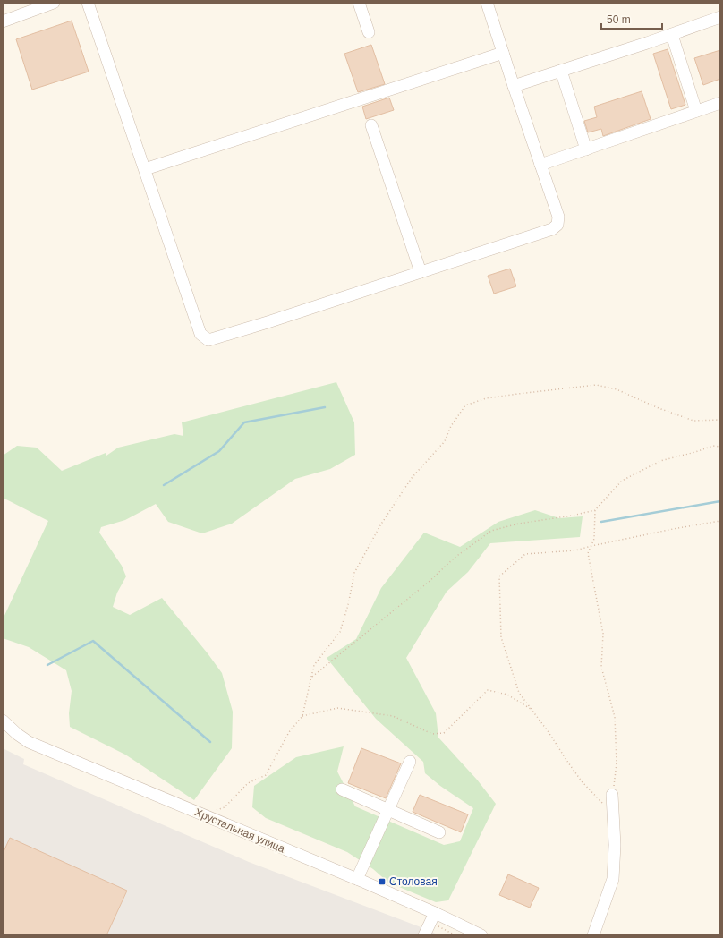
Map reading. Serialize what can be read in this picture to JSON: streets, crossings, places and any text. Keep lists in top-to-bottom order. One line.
{"streets":{"street":["Хрустальная улица"]},"places":{"transit":["Столовая"]},"scale_bar":"50 m"}
